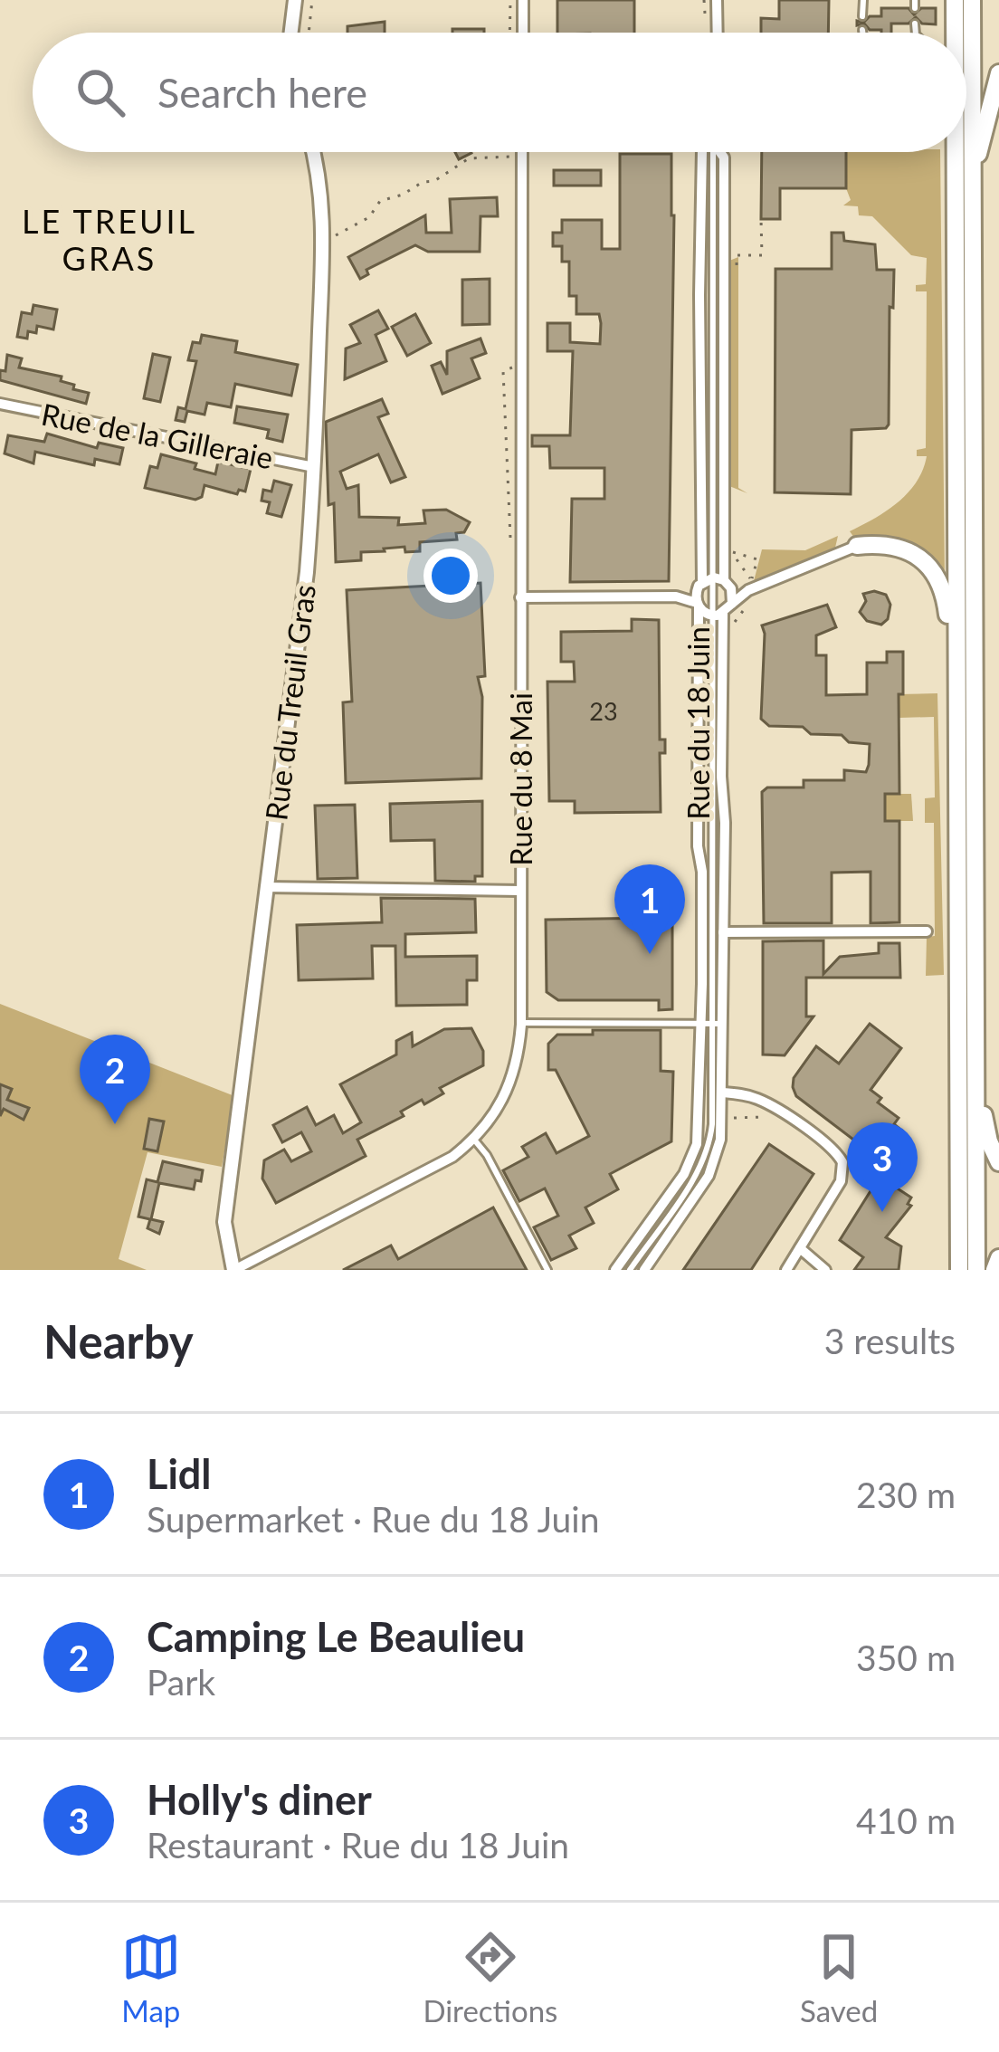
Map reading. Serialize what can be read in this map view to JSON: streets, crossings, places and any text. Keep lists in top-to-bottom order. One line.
{"streets":{"street":["Rue de la Gilleraie","Rue du Treuil Gras","Rue du 18 Juin","Rue du 8 Mai"]},"crossings":[["Rue de la Gilleraie","Rue du Treuil Gras"],["Rue du Treuil Gras","Rue du 8 Mai"]],"districts":["LE TREUIL GRAS"],"house_numbers":["23"],"page":{"search":"Search here","pins":["1","2","3"],"heading":["Nearby","3 results"],"list":[{"mark":"1","name":"Lidl","note":"Supermarket · Rue du 18 Juin","value":"230 m"},{"mark":"2","name":"Camping Le Beaulieu","note":"Park","value":"350 m"},{"mark":"3","name":"Holly's diner","note":"Restaurant · Rue du 18 Juin","value":"410 m"}],"nav":["Map","Directions","Saved"]}}
